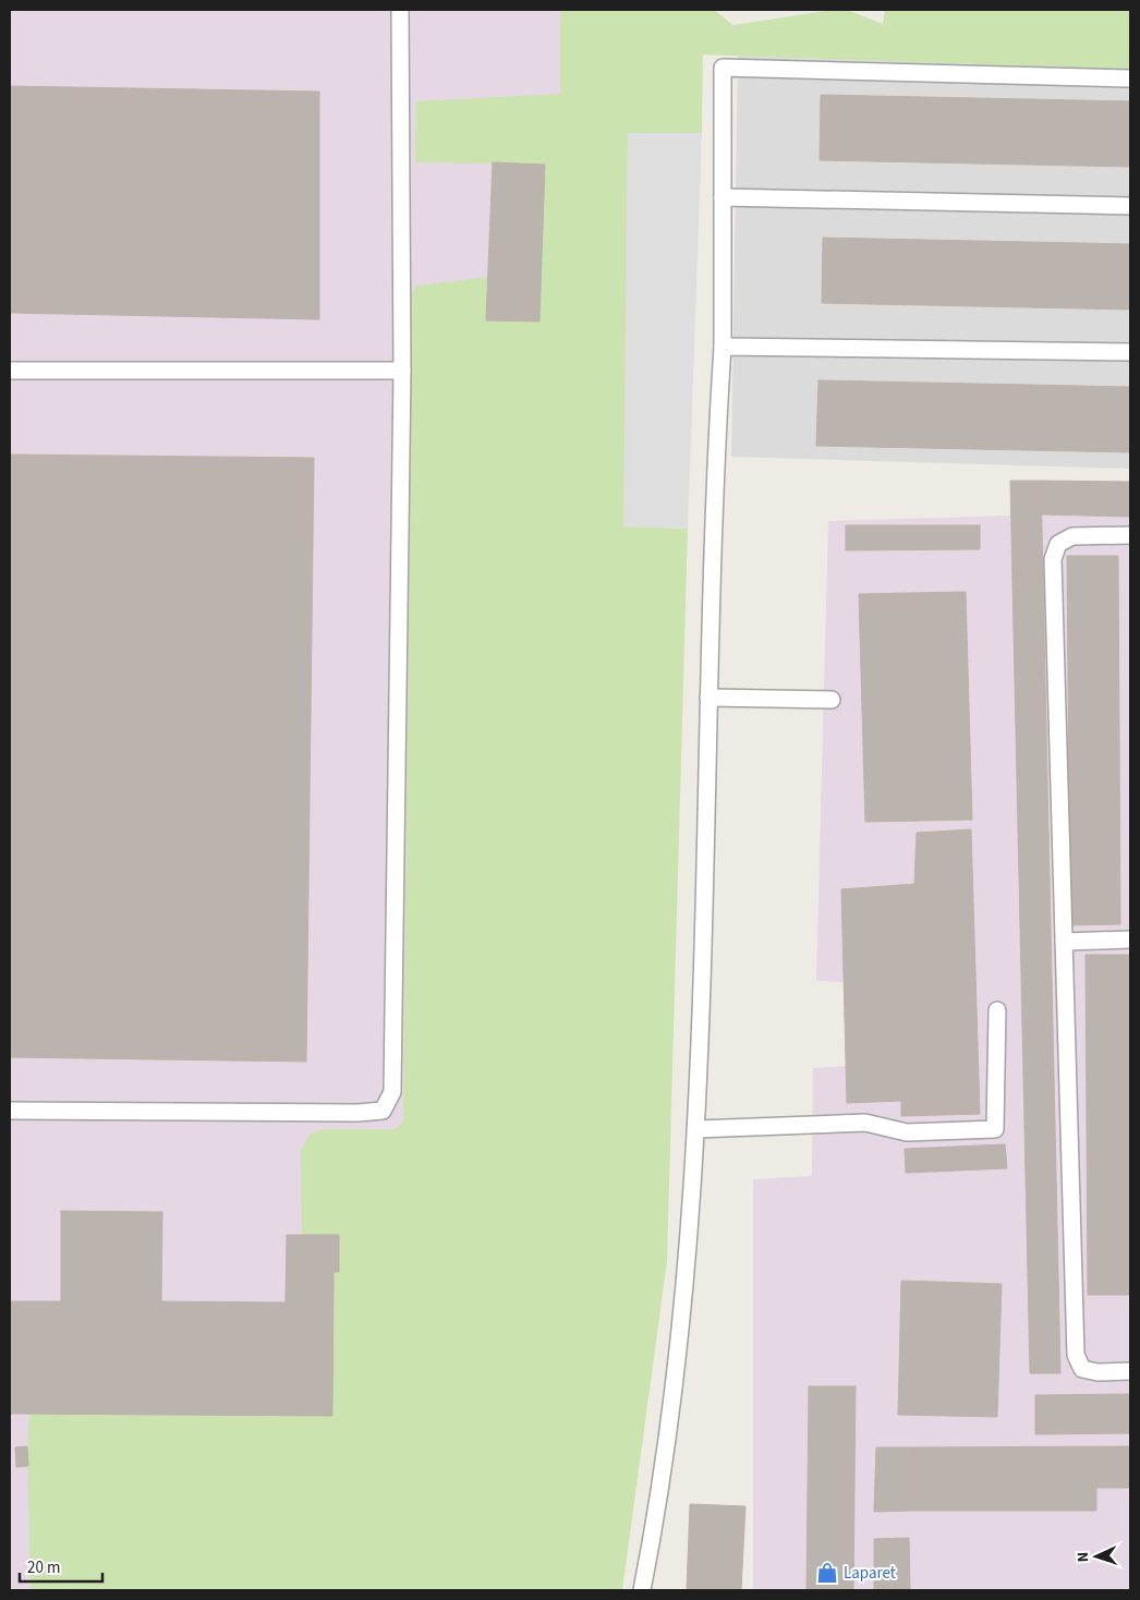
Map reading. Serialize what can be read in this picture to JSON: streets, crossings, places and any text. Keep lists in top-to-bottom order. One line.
{"places":{"shop":["Laparet"]},"scale_bar":"20 m","north":"left"}
